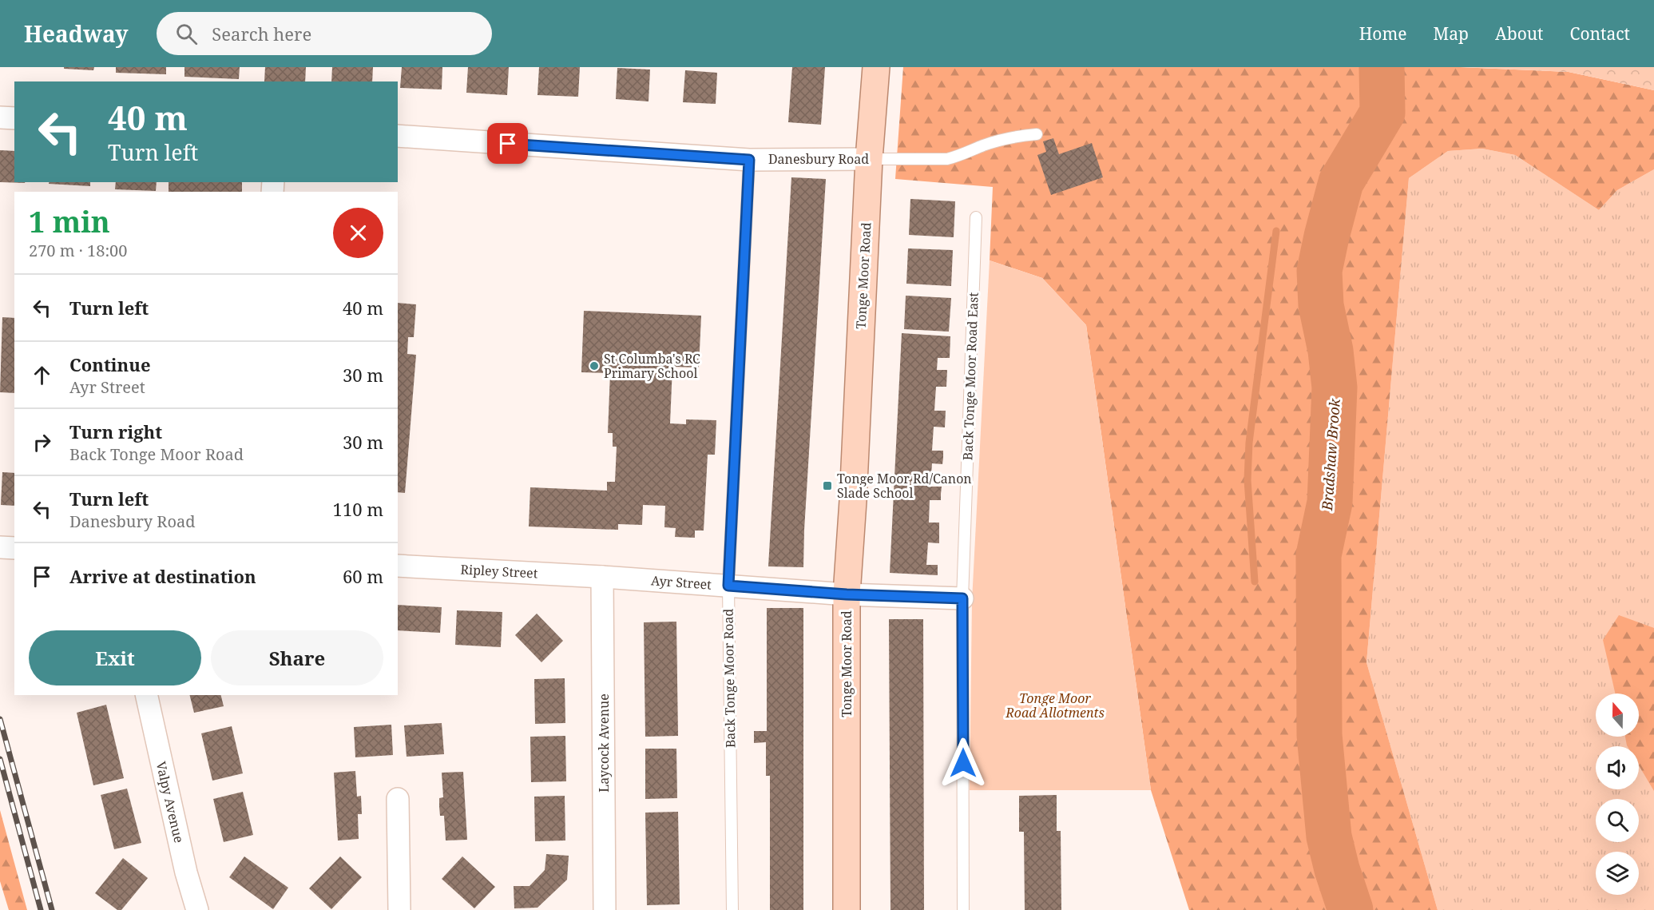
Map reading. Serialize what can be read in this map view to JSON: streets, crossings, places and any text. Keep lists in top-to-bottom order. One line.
{"streets":{"main road":["Tonge Moor Road"],"street":["Danesbury Road","Ripley Street","Ayr Street","Laycock Avenue","Valpy Avenue"],"lane":["Back Tonge Moor Road East","Back Tonge Moor Road"]},"crossings":[["Danesbury Road","Tonge Moor Road"],["Danesbury Road","Back Tonge Moor Road"],["Tonge Moor Road","Ayr Street"],["Back Tonge Moor Road East","Ayr Street"],["Ripley Street","Ayr Street"],["Ripley Street","Laycock Avenue"],["Ayr Street","Back Tonge Moor Road"],["Ayr Street","Laycock Avenue"]],"water":["Bradshaw Brook"],"parks":["Tonge Moor Road Allotments"],"places":{"other":["St Columba's RC Primary School"],"transit":["Tonge Moor Rd/Canon Slade School"]},"north":"top","page":{"header":"Headway","search":"Search here","nav":["Home","Map","About","Contact"],"turn":["40 m","Turn left"],"heading":["1 min","270 m · 18:00"],"list":[{"name":"Turn left","value":"40 m"},{"name":"Continue","note":"Ayr Street","value":"30 m"},{"name":"Turn right","note":"Back Tonge Moor Road","value":"30 m"},{"name":"Turn left","note":"Danesbury Road","value":"110 m"},{"name":"Arrive at destination","value":"60 m"}],"buttons":["Exit","Share"]}}
